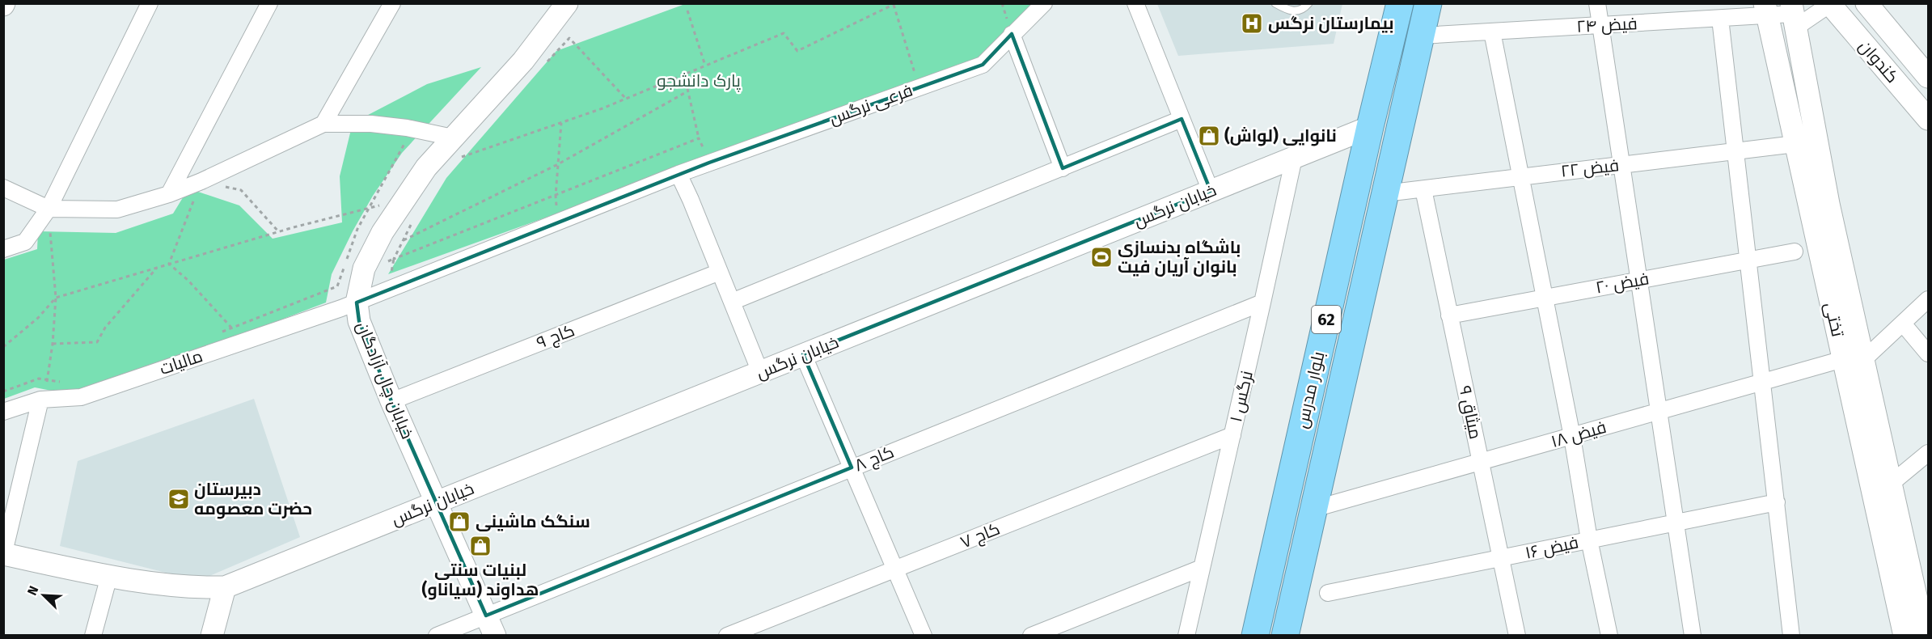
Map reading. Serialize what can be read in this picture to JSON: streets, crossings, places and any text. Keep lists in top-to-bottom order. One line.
{"streets":{"highway":["62","بلوار مدرس"],"street":["فیض ۲۴","کندوان","فرعی نرگس","فیض ۲۲","خیابان نرگس","فیض ۲۰","تختی","کاج ۹","مالیات","خیابان چال آزادگان","نرگس ۱","میثاق ۹","فیض ۱۸","کاج ۸","کاج ۷","فیض ۱۶"]},"crossings":[["فیض ۲۴","تختی"],["فیض ۲۴","بلوار مدرس"],["فرعی نرگس","مالیات"],["فیض ۲۲","تختی"],["فیض ۲۲","بلوار مدرس"],["فیض ۲۲","میثاق ۹"],["خیابان نرگس","خیابان چال آزادگان"],["خیابان نرگس","بلوار مدرس"],["خیابان نرگس","نرگس ۱"],["فیض ۲۰","میثاق ۹"],["تختی","فیض ۱۸"],["کاج ۹","خیابان چال آزادگان"],["مالیات","خیابان چال آزادگان"],["خیابان چال آزادگان","کاج ۸"],["بلوار مدرس","فیض ۱۸"],["نرگس ۱","کاج ۸"],["نرگس ۱","کاج ۷"],["میثاق ۹","فیض ۱۸"],["میثاق ۹","فیض ۱۶"]],"parks":["پارک دانشجو"],"places":{"hospital":["بیمارستان نرگس"],"shop":["نانوایی (لواش)","سنگک ماشینی","لبنیات سنتی هداوند (سیاناو)"],"sports":["باشگاه بدنسازی بانوان آریان فیت"],"school or university":["دبیرستان حضرت معصومه"]},"north":"top left"}
